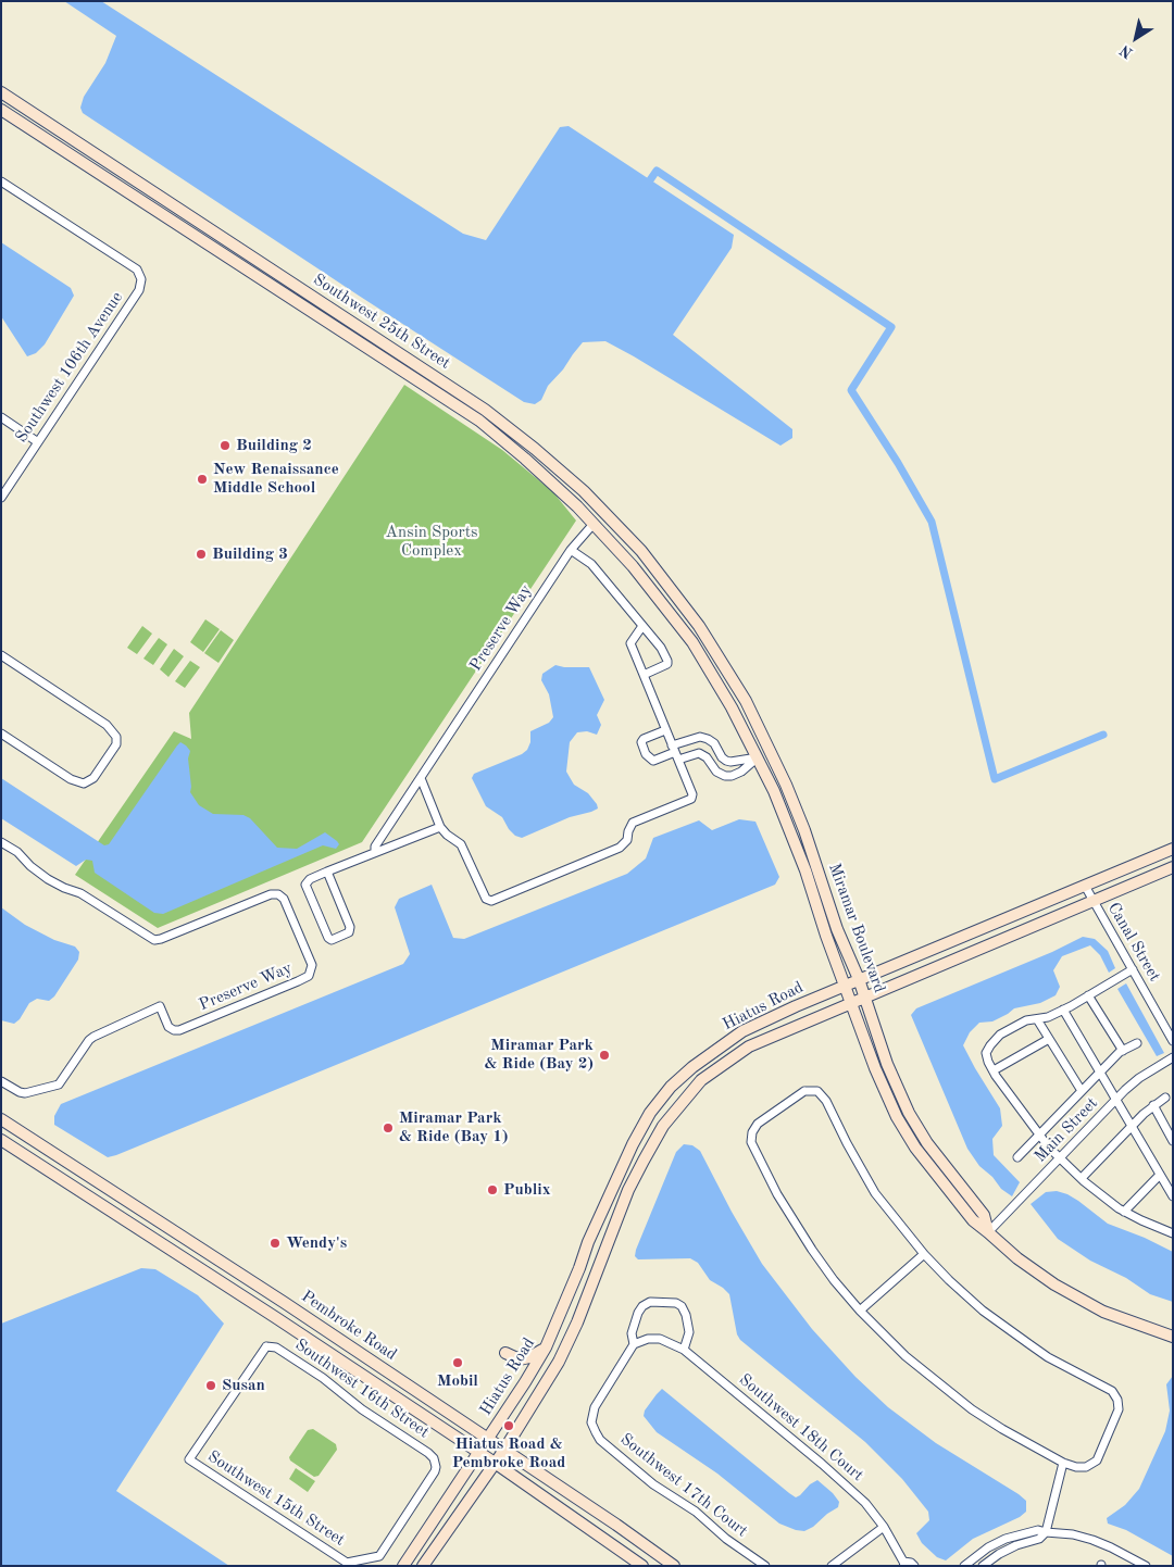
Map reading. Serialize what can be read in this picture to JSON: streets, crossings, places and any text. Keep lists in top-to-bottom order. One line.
{"streets":{"main road":["Southwest 25th Street","Miramar Boulevard","Hiatus Road","Pembroke Road"],"street":["Southwest 106th Avenue","Preserve Way","Canal Street","Main Street","Southwest 16th Street","Southwest 18th Court","Southwest 17th Court","Southwest 15th Street"]},"crossings":[["Southwest 25th Street","Preserve Way"],["Southwest 25th Street","Miramar Boulevard"],["Miramar Boulevard","Hiatus Road"],["Miramar Boulevard","Main Street"],["Canal Street","Hiatus Road"],["Hiatus Road","Pembroke Road"],["Southwest 16th Street","Southwest 15th Street"],["Southwest 18th Court","Southwest 17th Court"]],"parks":["Ansin Sports Complex"],"places":["Building 2","New Renaissance Middle School","Building 3","Miramar Park & Ride (Bay 2)","Miramar Park & Ride (Bay 1)","Publix","Wendy's","Mobil","Susan","Hiatus Road & Pembroke Road"],"north":"bottom left"}
